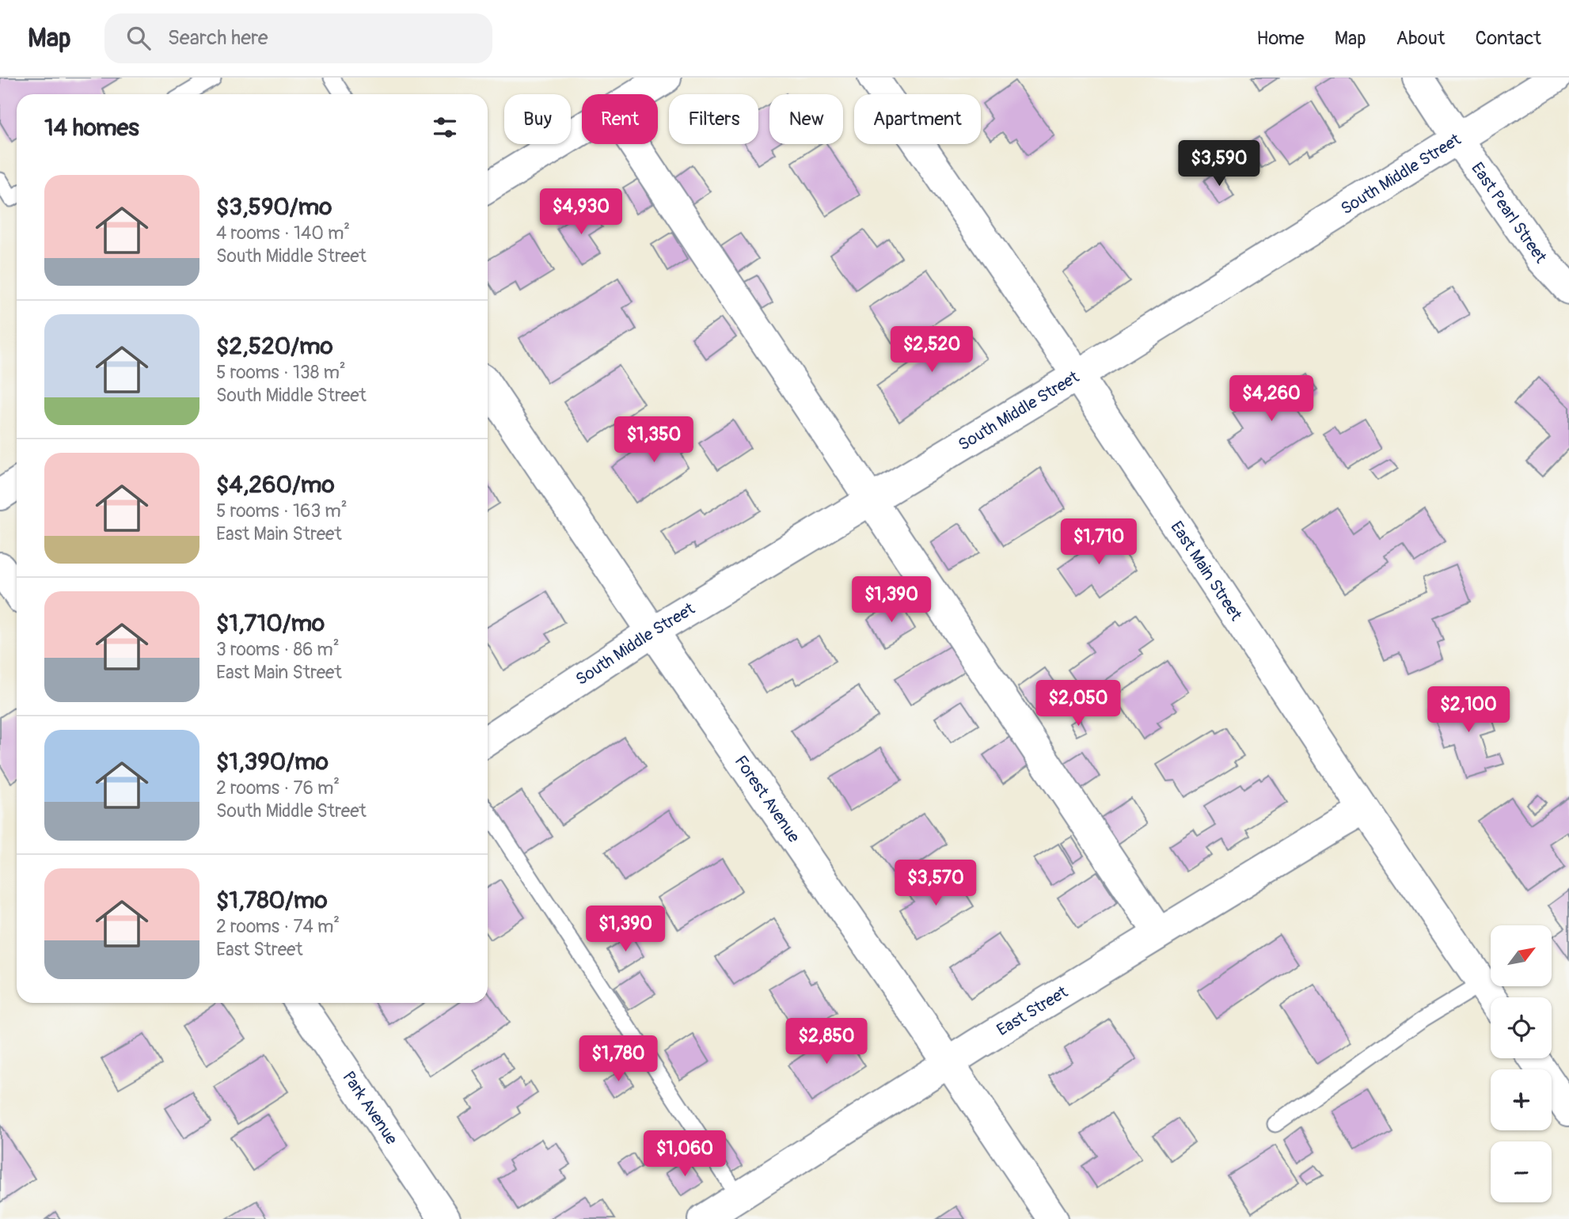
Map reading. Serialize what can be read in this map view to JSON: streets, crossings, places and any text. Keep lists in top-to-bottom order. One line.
{"streets":{"street":["South Middle Street","East Pearl Street","East Main Street","Forest Avenue","East Street","Park Avenue"]},"crossings":[["South Middle Street","East Pearl Street"],["South Middle Street","East Main Street"],["South Middle Street","Forest Avenue"],["East Main Street","East Street"],["Forest Avenue","East Street"]],"north":"top right","page":{"header":"Map","search":"Search here","nav":["Home","Map","About","Contact"],"chip":["Buy","Rent","Filters","New","Apartment"],"heading":"14 homes","price":["$3,590","$4,930","$2,520","$4,260","$1,350","$1,710","$1,390","$2,050","$2,100","$3,570","$1,390","$2,850","$1,780","$1,060"],"list":[{"name":"$3,590/mo","note":"4 rooms · 140 m² · South Middle Street"},{"name":"$2,520/mo","note":"5 rooms · 138 m² · South Middle Street"},{"name":"$4,260/mo","note":"5 rooms · 163 m² · East Main Street"},{"name":"$1,710/mo","note":"3 rooms · 86 m² · East Main Street"},{"name":"$1,390/mo","note":"2 rooms · 76 m² · South Middle Street"},{"name":"$1,780/mo","note":"2 rooms · 74 m² · East Street"}],"map_buttons":["+","−"]}}
